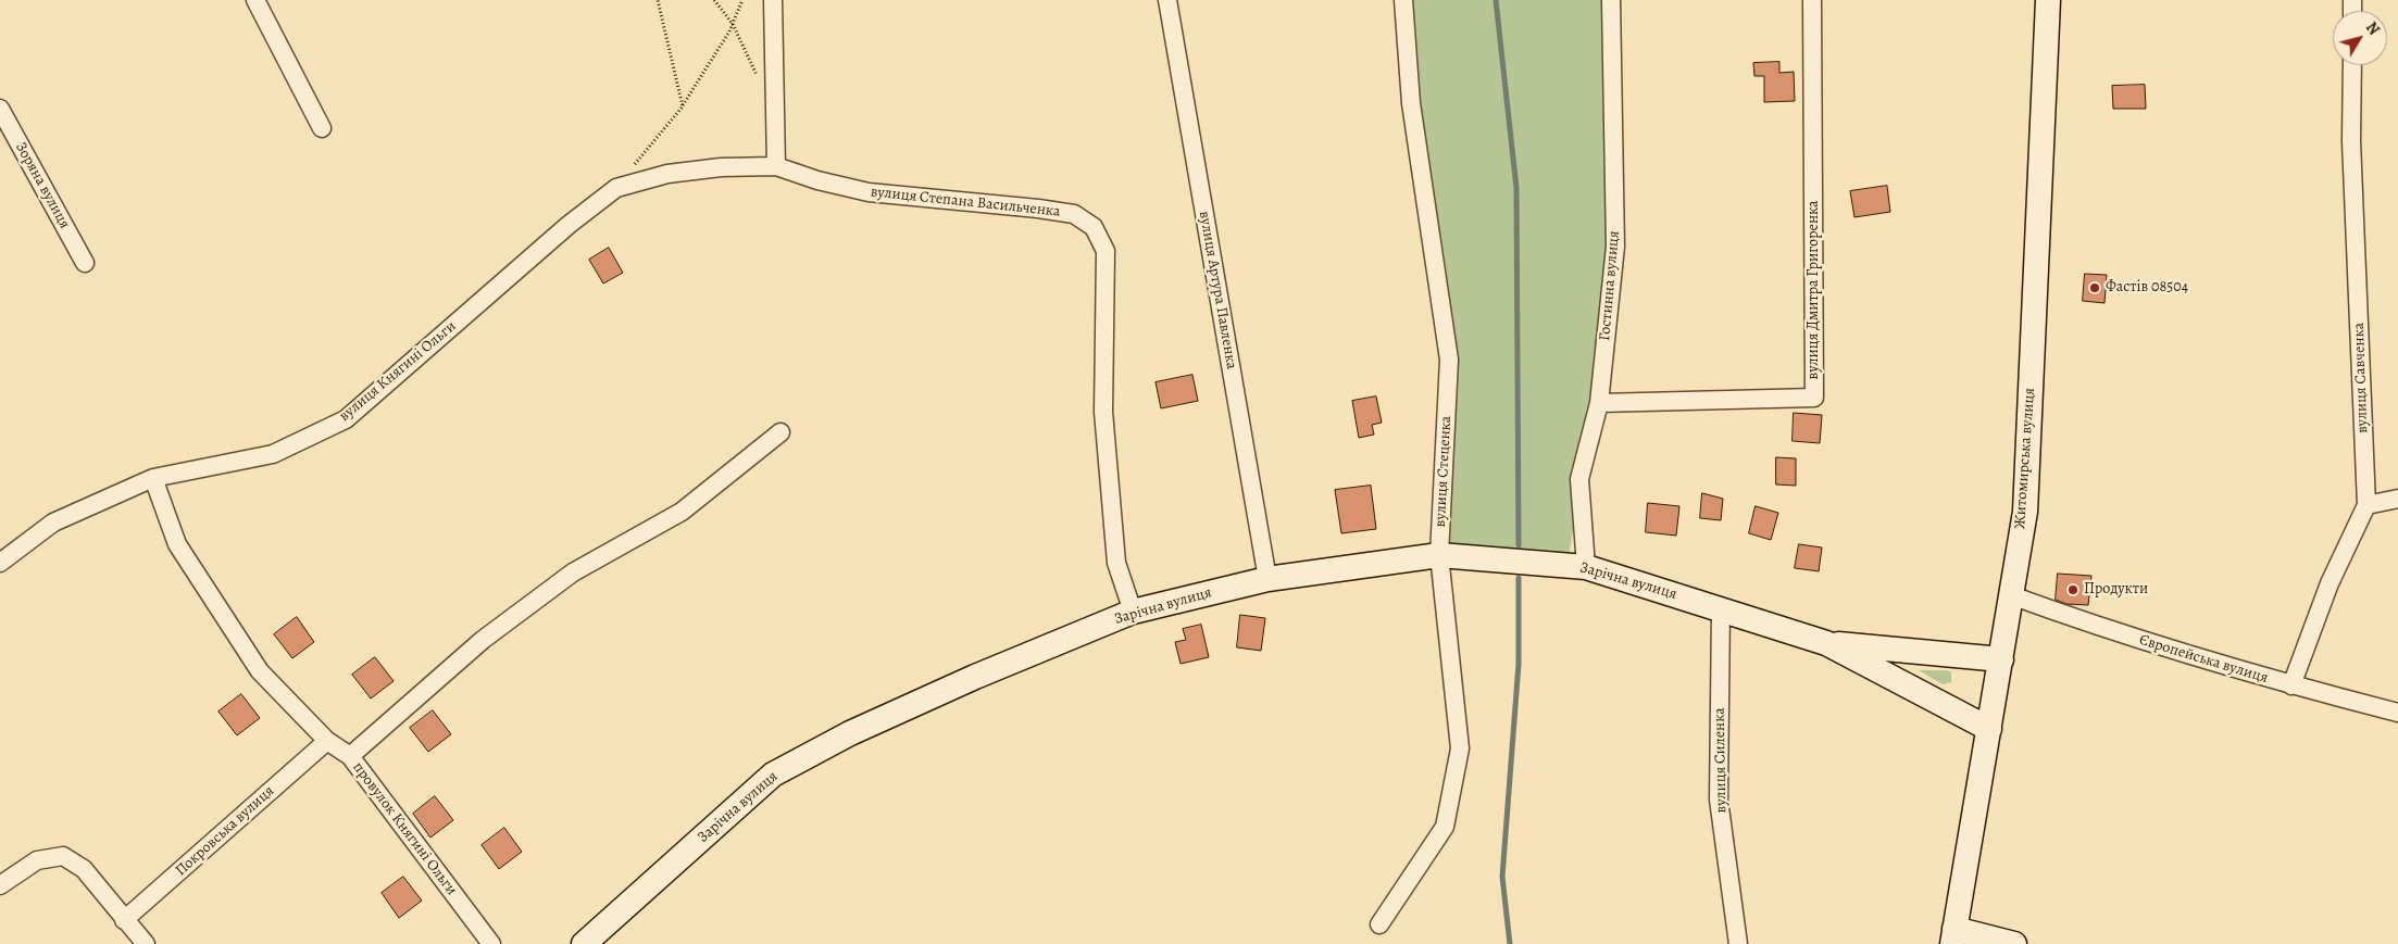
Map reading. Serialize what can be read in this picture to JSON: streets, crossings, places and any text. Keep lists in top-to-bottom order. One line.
{"streets":{"street":["Зоряна вулиця","вулиця Степана Васильченка","Гостинна вулиця","вулиця Артура Павленка","вулиця Дмитра Григоренка","вулиця Княгині Ольги","вулиця Савченка","Житомирська вулиця","вулиця Стеценка","Зарічна вулиця","Європейська вулиця","вулиця Силенка","провулок Княгині Ольги","Покровська вулиця"]},"crossings":[["вулиця Степана Васильченка","вулиця Княгині Ольги"],["вулиця Степана Васильченка","Зарічна вулиця"],["Гостинна вулиця","вулиця Дмитра Григоренка"],["Гостинна вулиця","Зарічна вулиця"],["вулиця Артура Павленка","Зарічна вулиця"],["вулиця Княгині Ольги","провулок Княгині Ольги"],["вулиця Савченка","Європейська вулиця"],["Житомирська вулиця","Зарічна вулиця"],["Житомирська вулиця","Європейська вулиця"],["вулиця Стеценка","Зарічна вулиця"],["Зарічна вулиця","вулиця Силенка"],["провулок Княгині Ольги","Покровська вулиця"]],"places":["Фастів 08504","Продукти"],"north":"top right"}
